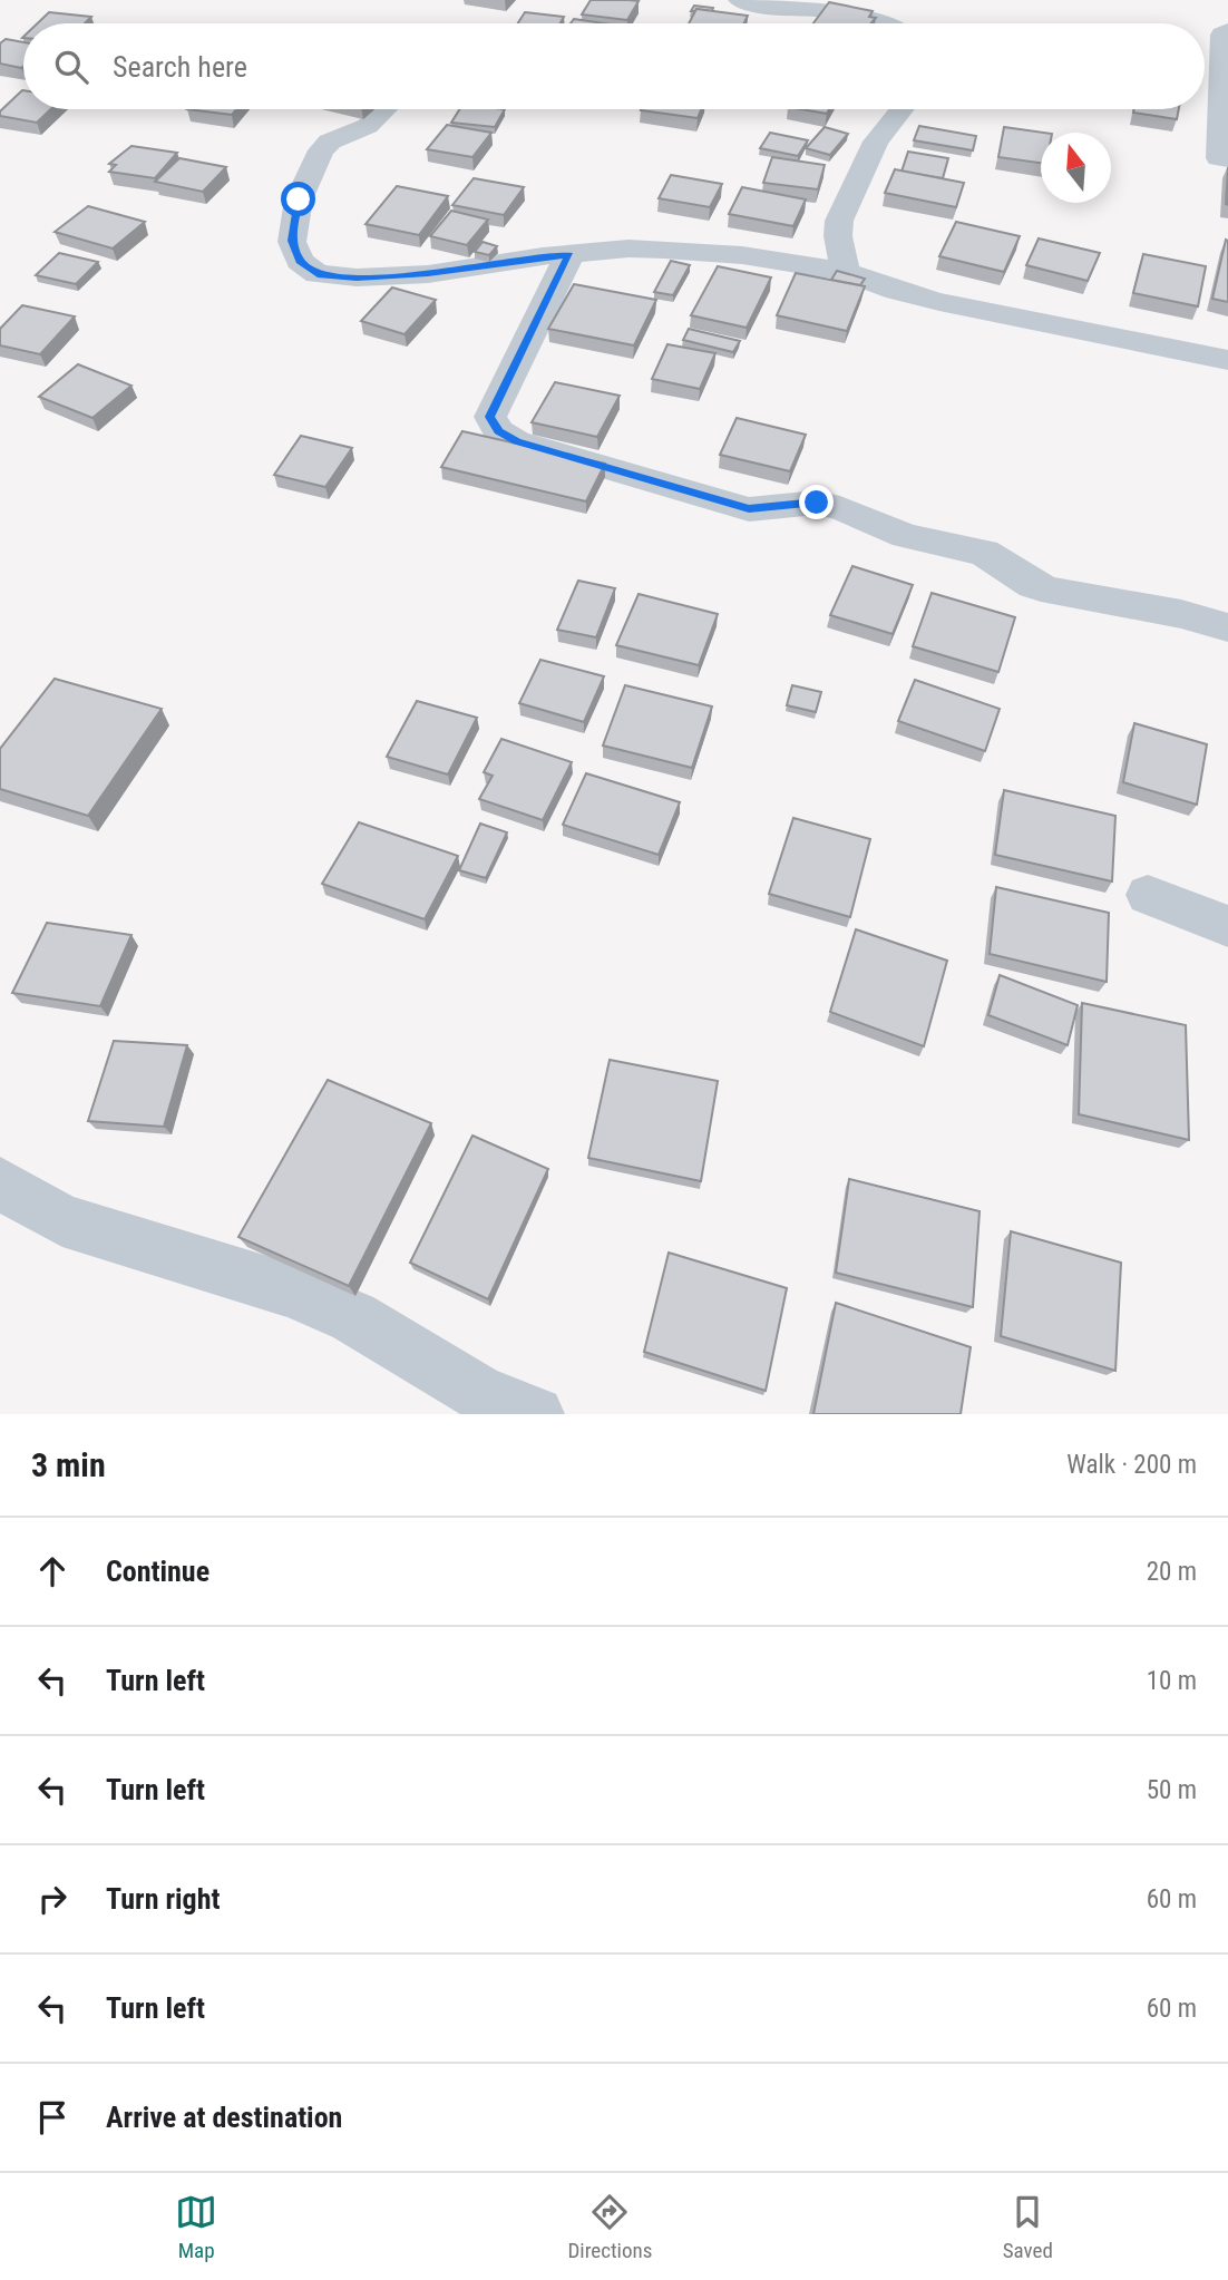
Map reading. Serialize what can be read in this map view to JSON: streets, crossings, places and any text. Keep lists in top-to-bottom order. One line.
{"north":"top","page":{"search":"Search here","heading":["3 min","Walk · 200 m"],"list":[["Continue","20 m"],["Turn left","10 m"],["Turn left","50 m"],["Turn right","60 m"],["Turn left","60 m"],"Arrive at destination"],"nav":["Map","Directions","Saved"]}}
